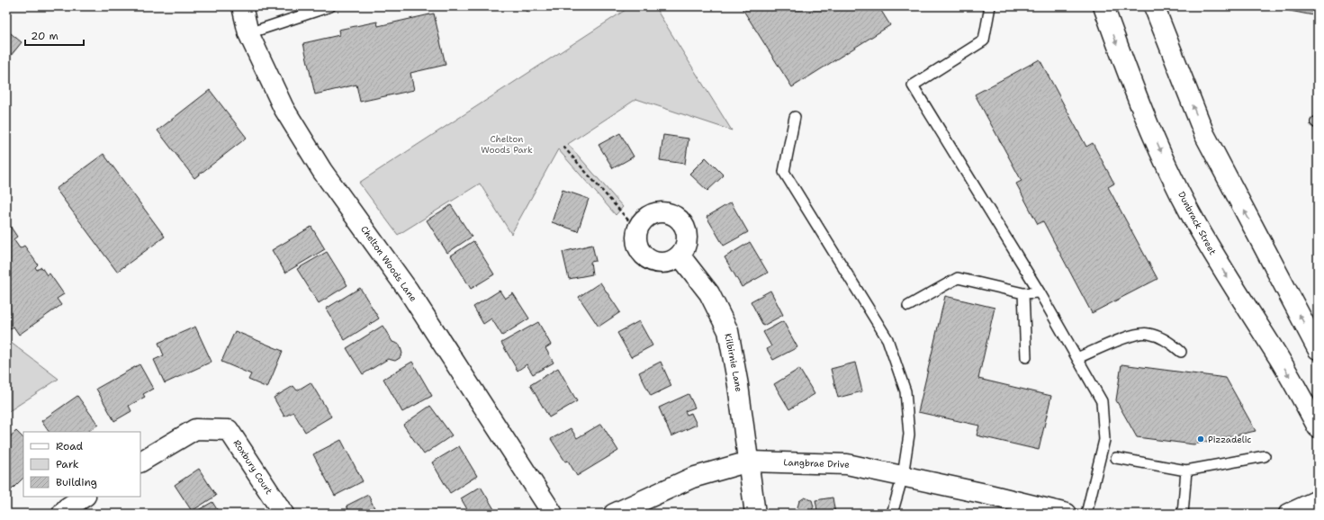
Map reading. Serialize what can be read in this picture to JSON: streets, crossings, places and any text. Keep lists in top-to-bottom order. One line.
{"streets":{"street":["Dunbrack Street","Chelton Woods Lane","Kilbirnie Lane","Langbrae Drive","Roxbury Court"]},"crossings":[["Kilbirnie Lane","Langbrae Drive"]],"parks":["Chelton Woods Park"],"places":["Pizzadelic"],"legend":["Road","Park","Building"],"scale_bar":"20 m"}
